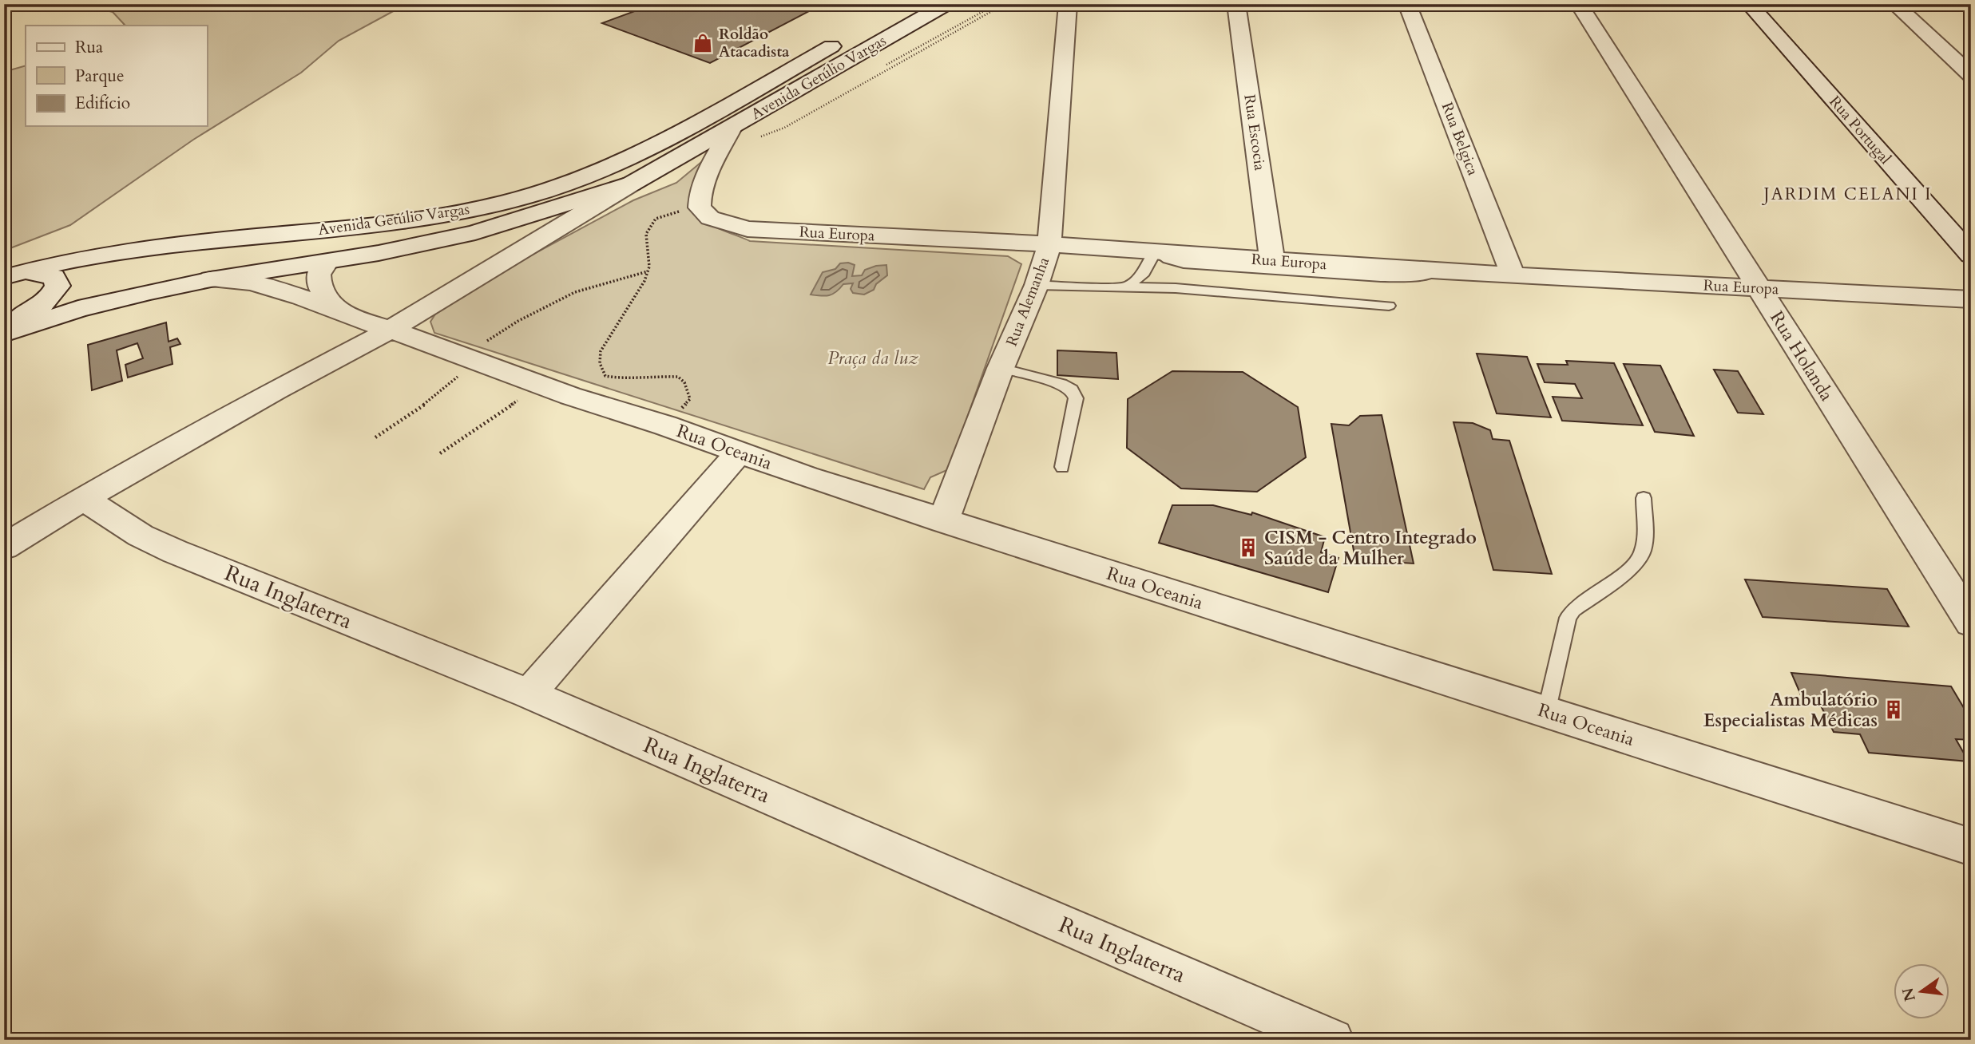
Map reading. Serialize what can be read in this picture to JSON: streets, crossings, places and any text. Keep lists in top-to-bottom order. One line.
{"streets":{"street":["Avenida Getúlio Vargas","Rua Portugal","Rua Escocia","Rua Belgica","Rua Europa","Rua Alemanha","Rua Holanda","Rua Oceania","Rua Inglaterra"]},"crossings":[["Avenida Getúlio Vargas","Rua Oceania"],["Avenida Getúlio Vargas","Rua Inglaterra"],["Rua Escocia","Rua Europa"],["Rua Belgica","Rua Europa"],["Rua Europa","Rua Alemanha"],["Rua Europa","Rua Holanda"],["Rua Alemanha","Rua Oceania"]],"districts":["JARDIM CELANI I"],"parks":["Praça da luz"],"places":{"shop":["Roldão Atacadista"],"building":["CISM - Centro Integrado Saúde da Mulher","Ambulatório Especialistas Médicas"]},"legend":["Rua","Parque","Edifício"],"north":"left"}
